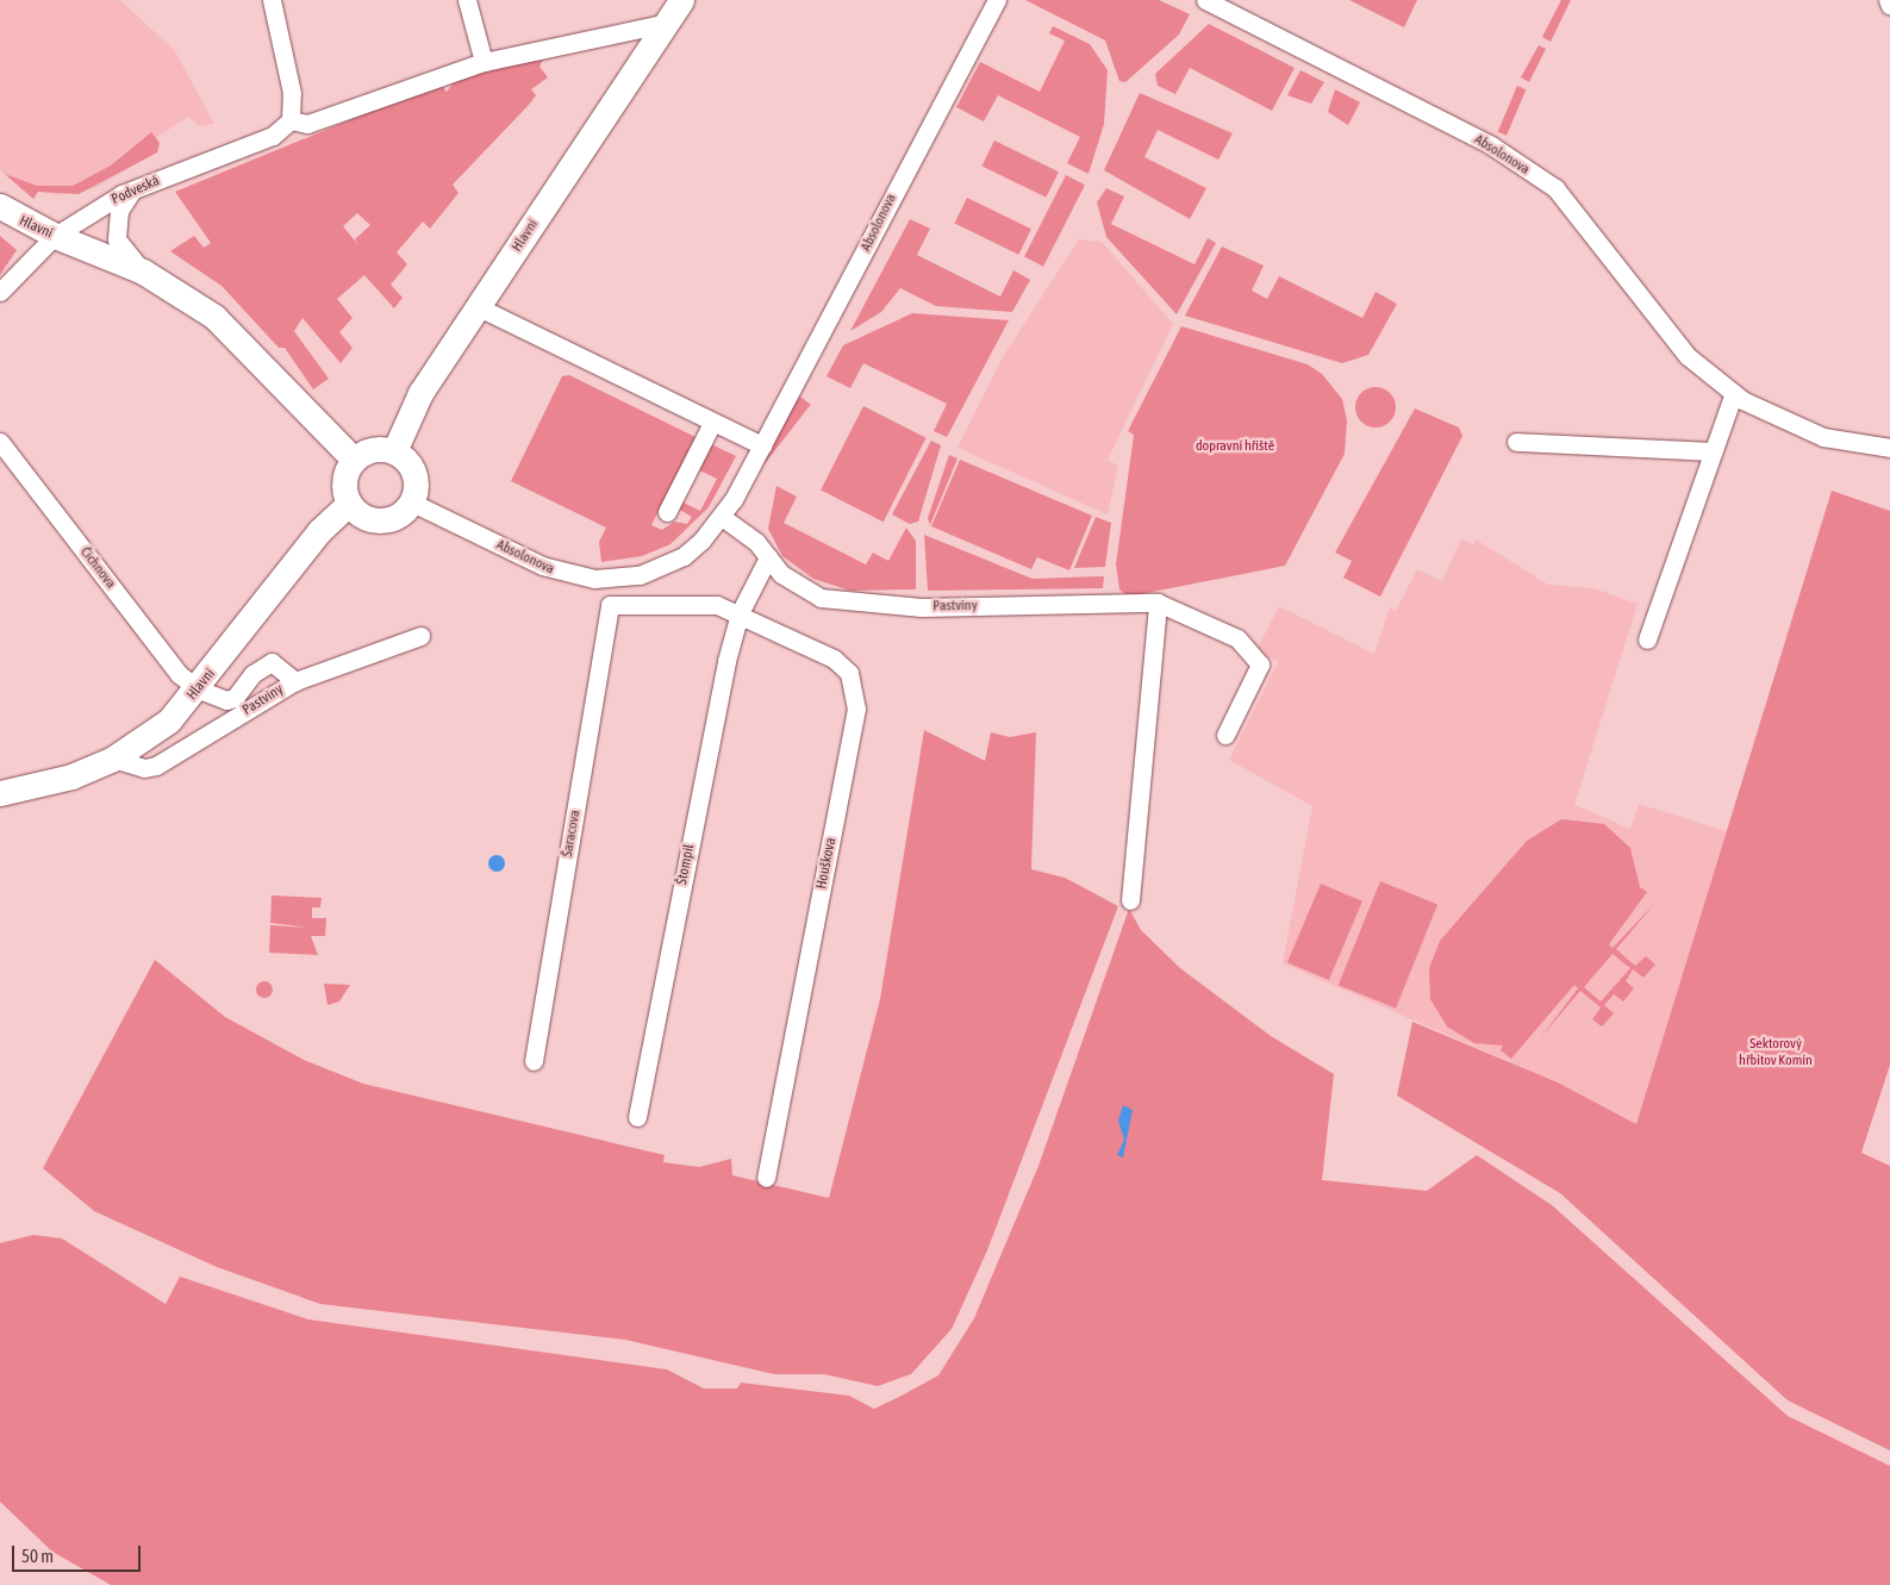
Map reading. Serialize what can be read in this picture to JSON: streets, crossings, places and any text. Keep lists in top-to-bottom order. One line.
{"streets":{"street":["Absolonova","Podveská","Hlavní","Čichnova","Pastviny","Šaracova","Houškova","Štompil"]},"crossings":[["Absolonova","Hlavní"],["Absolonova","Pastviny"],["Podveská","Hlavní"],["Hlavní","Čichnova"],["Hlavní","Pastviny"],["Čichnova","Pastviny"],["Šaracova","Houškova"],["Šaracova","Štompil"],["Houškova","Štompil"]],"parks":["dopravní hřiště","Sektorový hřbitov Komín"],"scale_bar":"50 m"}
